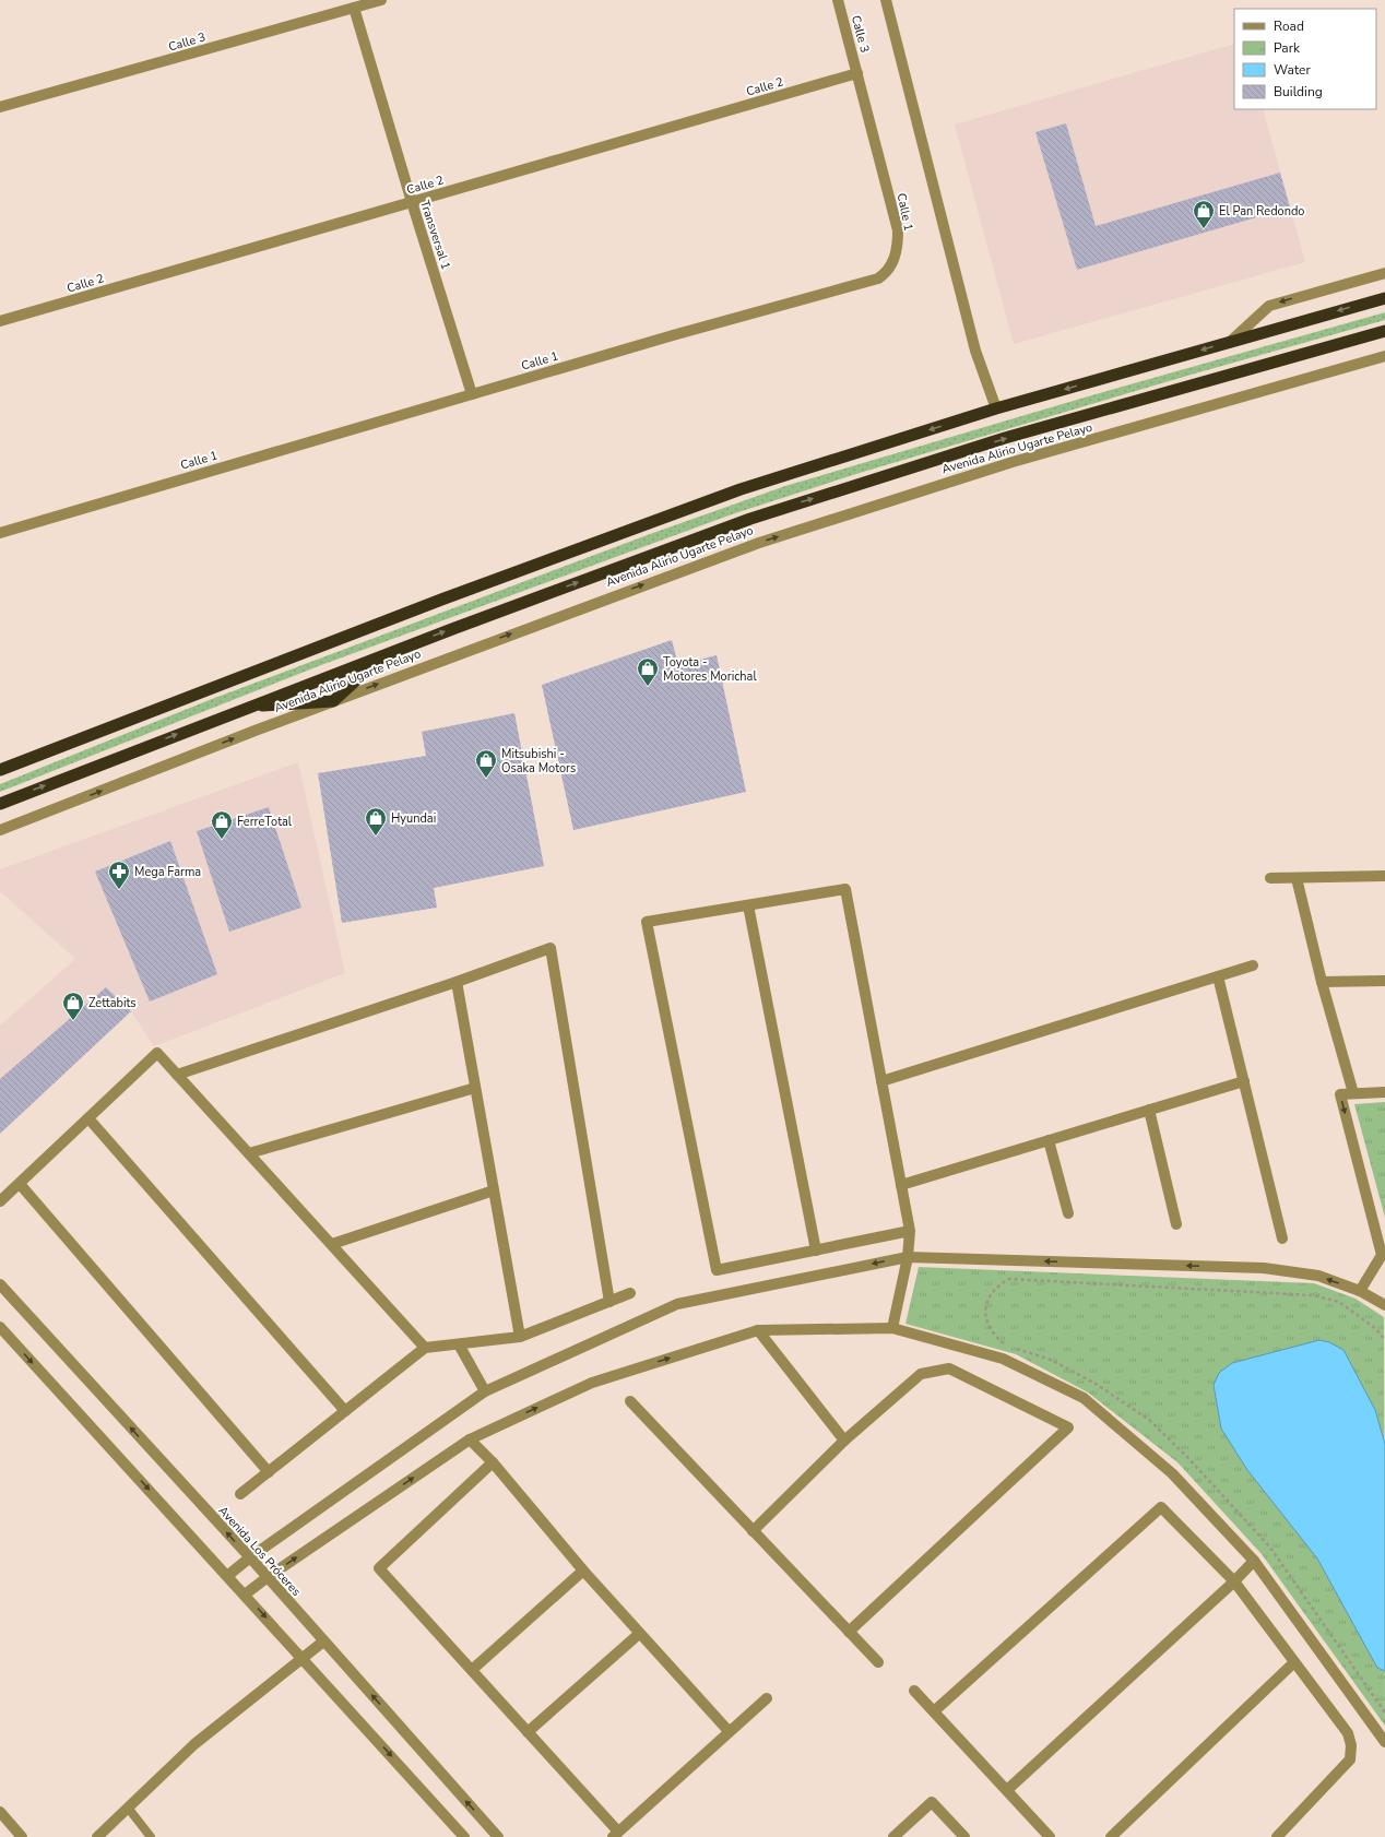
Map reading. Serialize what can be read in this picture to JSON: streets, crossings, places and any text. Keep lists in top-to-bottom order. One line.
{"streets":{"highway":["Avenida Alirio Ugarte Pelayo"],"street":["Calle 3","Calle 2","Calle 1","Transversal 1","Avenida Los Próceres"]},"crossings":[["Calle 3","Calle 2"],["Calle 3","Calle 1"],["Calle 3","Transversal 1"],["Calle 2","Calle 1"],["Calle 2","Transversal 1"],["Calle 1","Transversal 1"]],"places":{"shop":["El Pan Redondo","Toyota - Motores Morichal","Mitsubishi - Osaka Motors","Hyundai","FerreTotal","Zettabits"],"pharmacy":["Mega Farma"]},"legend":["Road","Park","Water","Building"]}
